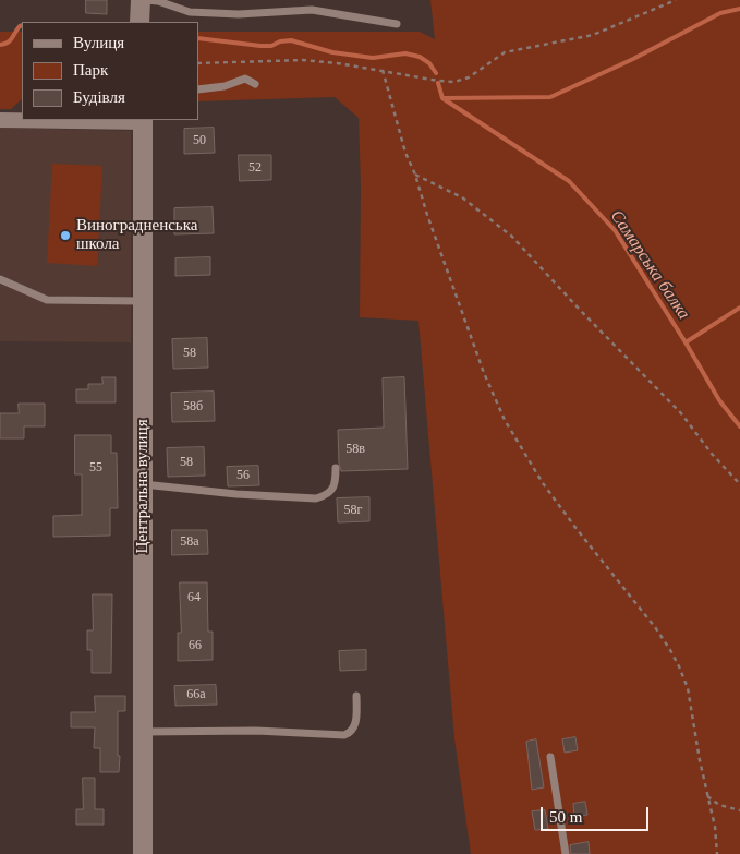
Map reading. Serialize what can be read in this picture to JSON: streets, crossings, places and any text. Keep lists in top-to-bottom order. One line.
{"streets":{"street":["Центральна вулиця"]},"water":["Самарська балка"],"places":["Виноградненська школа"],"house_numbers":["50","52","58","58б","58в","58","55","56","58г","58а","64","66","66а"],"legend":["Вулиця","Парк","Будівля"],"scale_bar":"50 m"}
